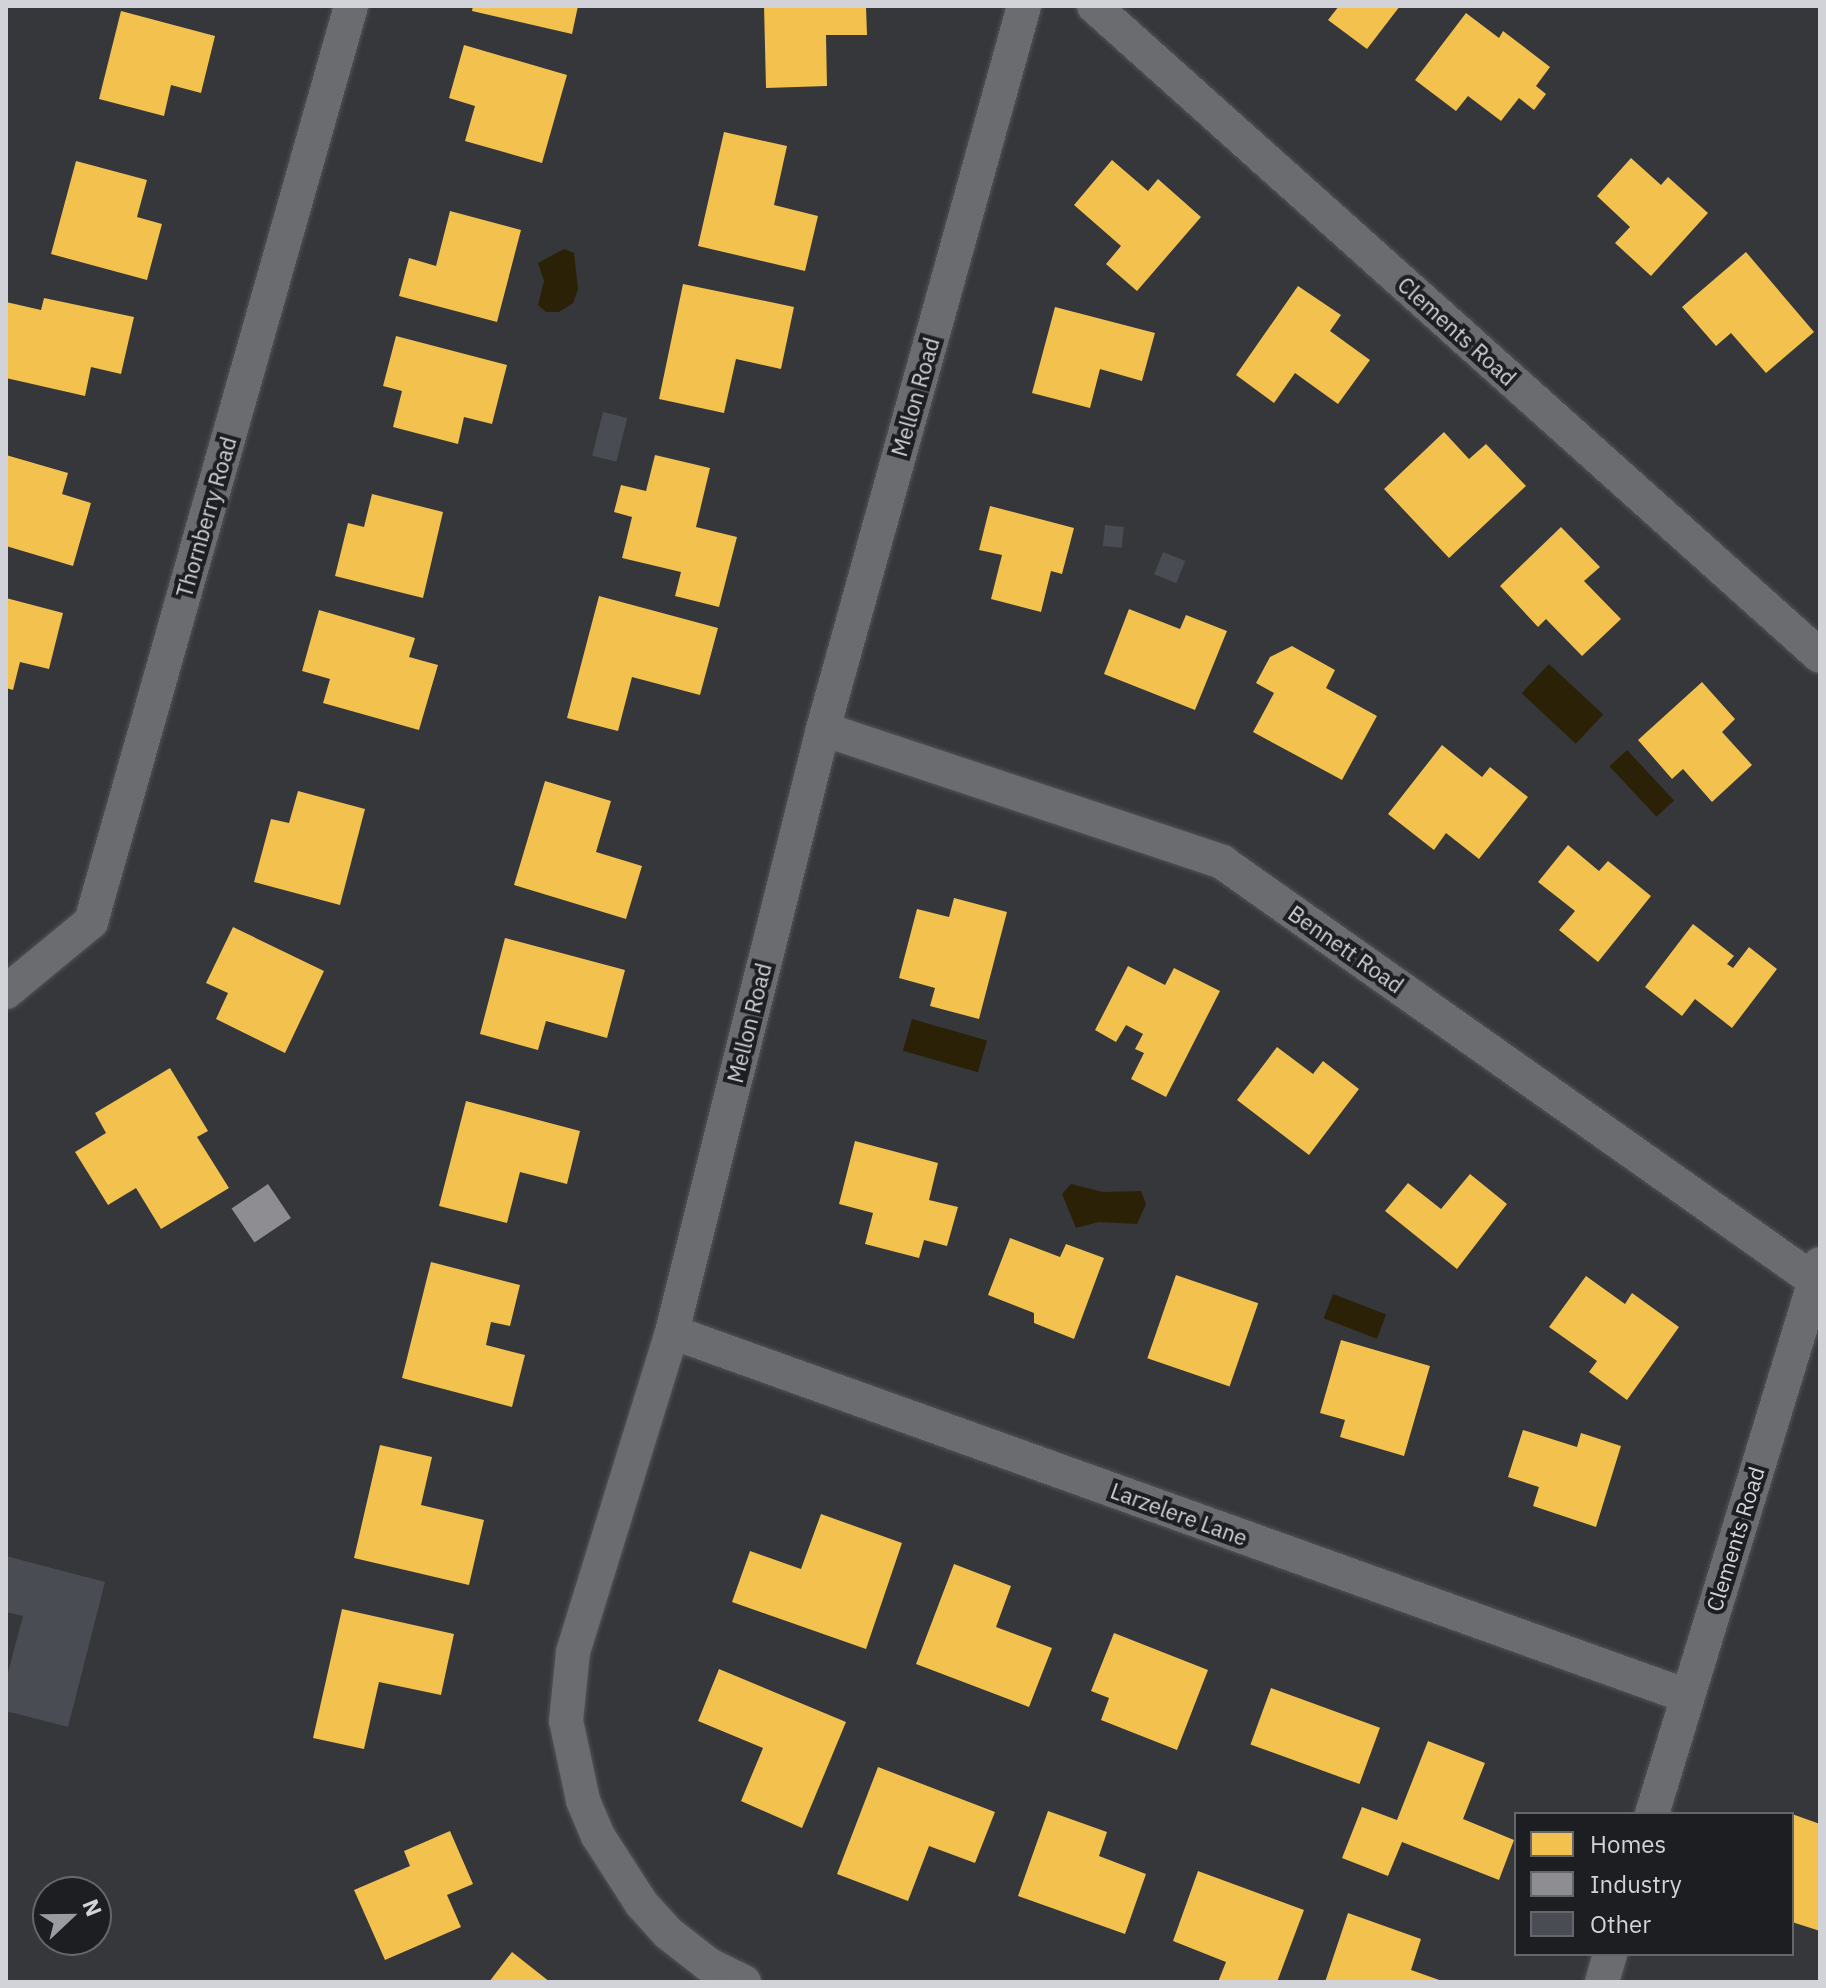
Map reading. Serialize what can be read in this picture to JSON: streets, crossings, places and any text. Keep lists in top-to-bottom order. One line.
{"streets":{"street":["Clements Road","Mellon Road","Thornberry Road","Bennett Road","Larzelere Lane"]},"crossings":[["Clements Road","Bennett Road"],["Clements Road","Larzelere Lane"],["Mellon Road","Bennett Road"],["Mellon Road","Larzelere Lane"]],"legend":["Homes","Industry","Other"],"north":"right"}
